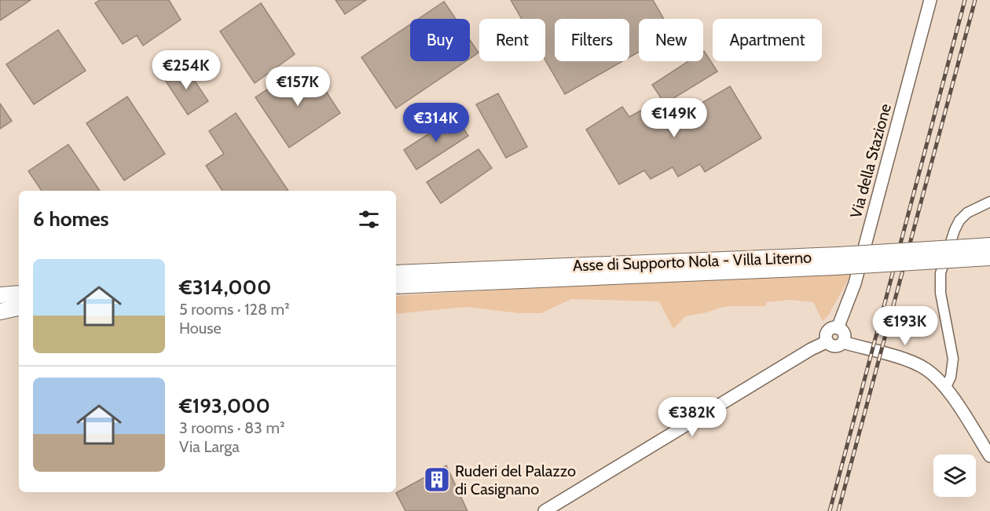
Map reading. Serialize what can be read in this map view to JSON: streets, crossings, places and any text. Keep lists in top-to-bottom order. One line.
{"streets":{"highway":["Asse di Supporto Nola - Villa Literno"],"street":["Via della Stazione"]},"places":{"building":["Ruderi del Palazzo di Casignano"]},"page":{"chip":["Buy","Rent","Filters","New","Apartment"],"price":["€254K","€157K","€149K","€314K","€193K","€382K"],"heading":"6 homes","list":[{"name":"€314,000","note":"5 rooms · 128 m² · House"},{"name":"€193,000","note":"3 rooms · 83 m² · Via Larga"}]}}
